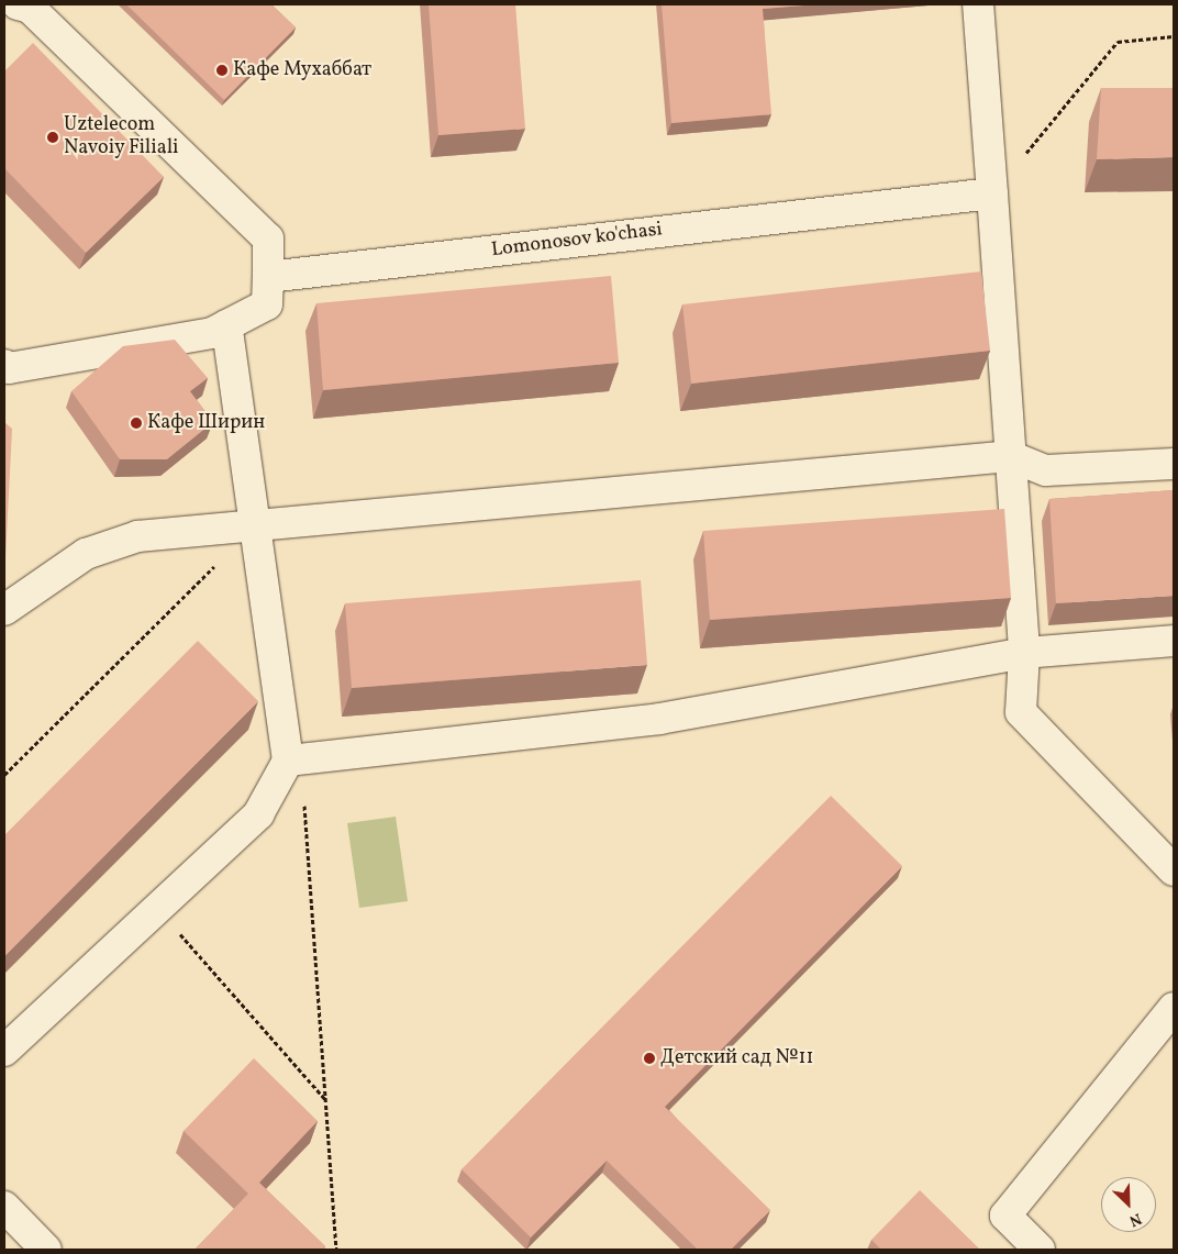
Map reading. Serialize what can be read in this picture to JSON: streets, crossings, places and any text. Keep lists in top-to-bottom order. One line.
{"streets":{"street":["Lomonosov ko'chasi"]},"places":["Кафе Мухаббат","Uztelecom Navoiy Filiali","Кафе Ширин","Детский сад №11"],"north":"bottom right"}
